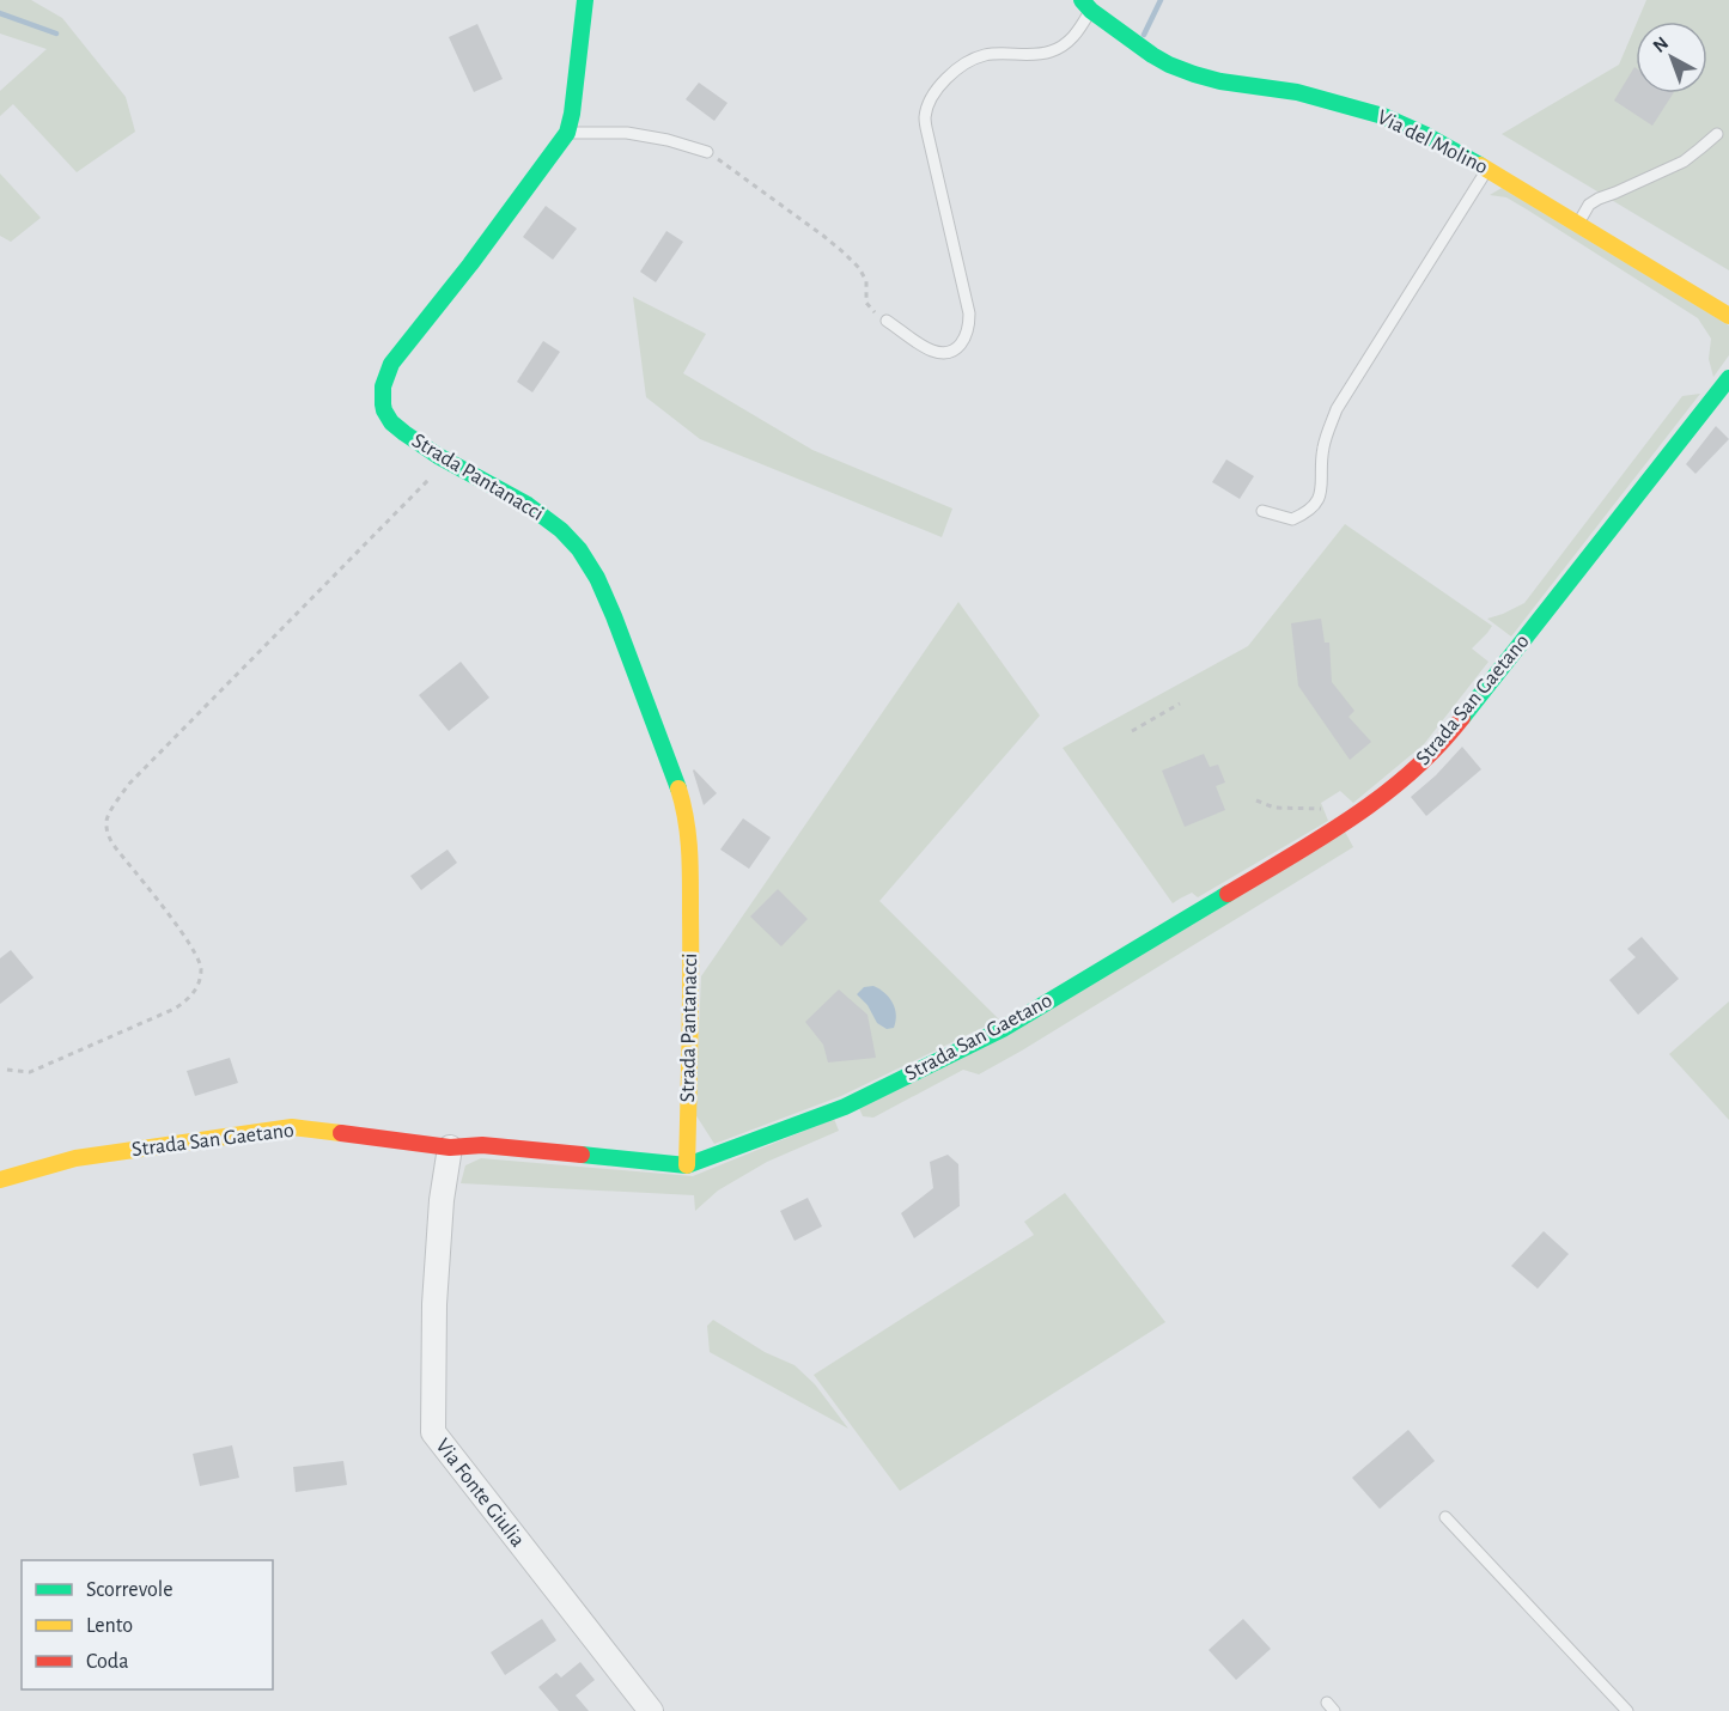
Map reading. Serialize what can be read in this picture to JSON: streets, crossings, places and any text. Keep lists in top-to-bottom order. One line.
{"streets":{"street":["Via del Molino","Strada Pantanacci","Strada San Gaetano","Via Fonte Giulia"]},"crossings":[["Strada Pantanacci","Strada San Gaetano"],["Strada San Gaetano","Via Fonte Giulia"]],"legend":["Scorrevole","Lento","Coda"],"north":"top left"}
